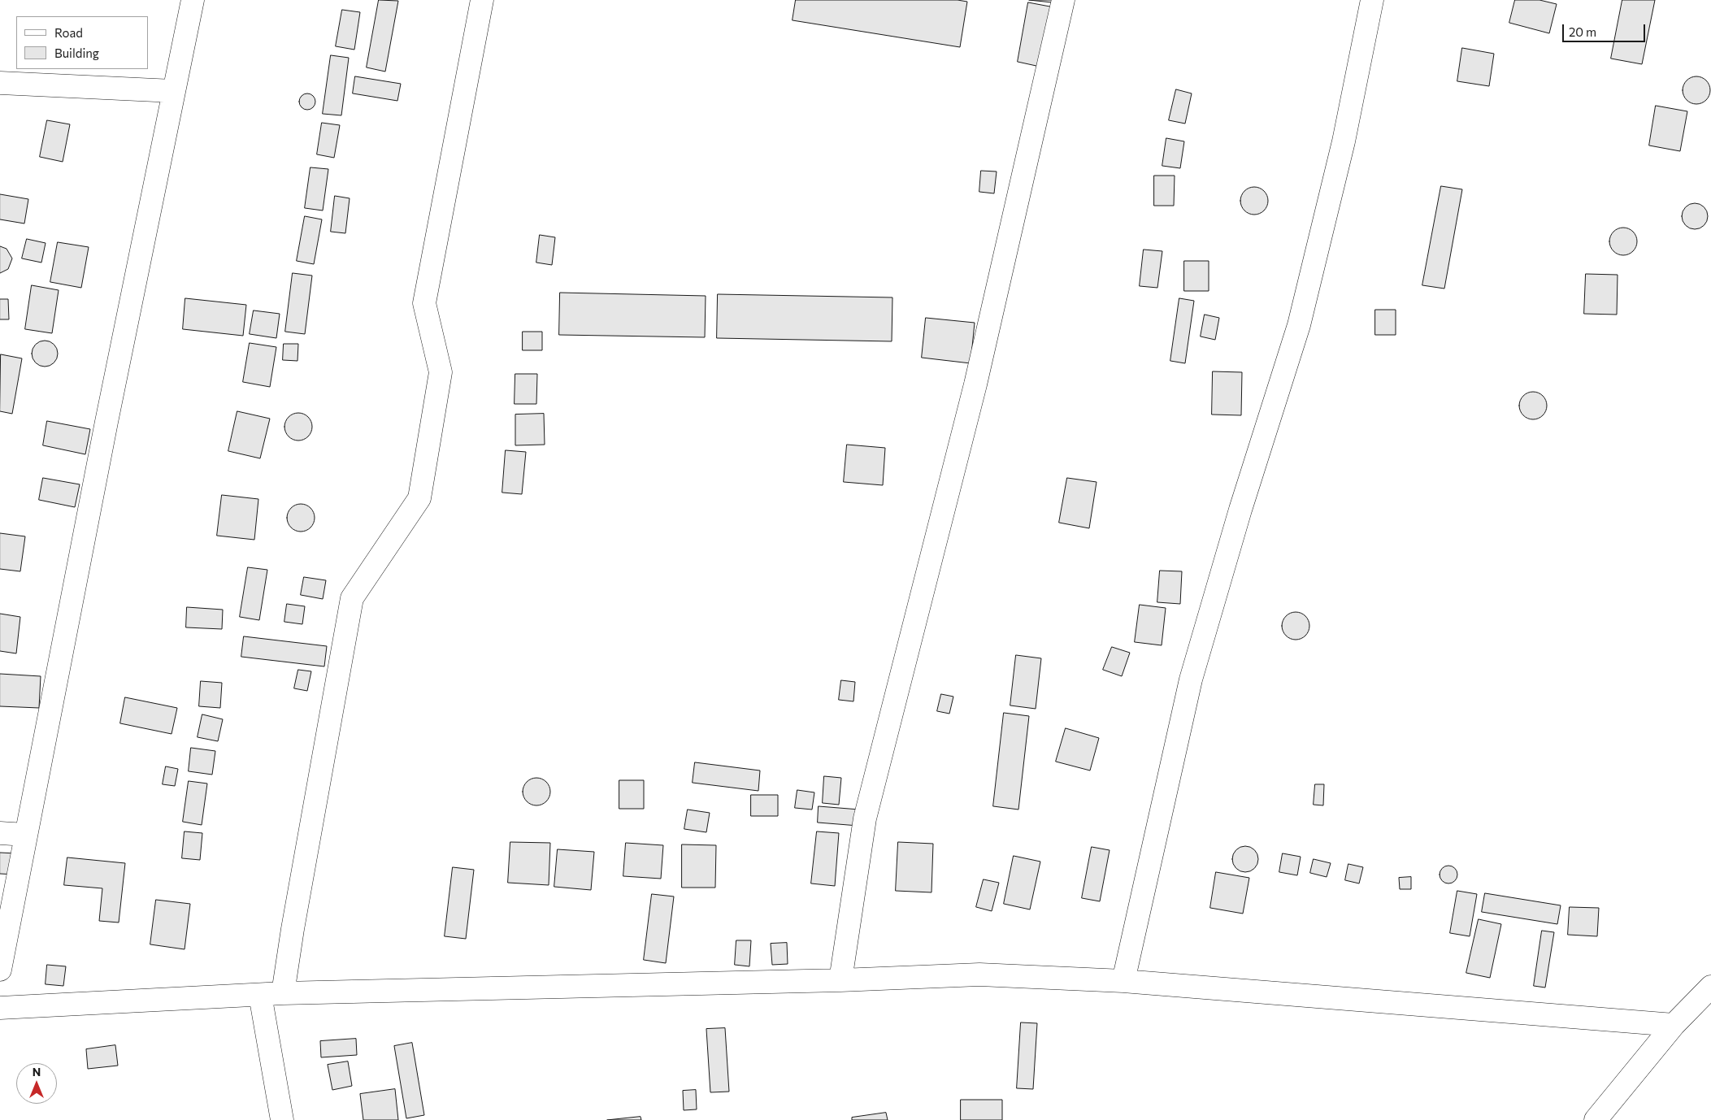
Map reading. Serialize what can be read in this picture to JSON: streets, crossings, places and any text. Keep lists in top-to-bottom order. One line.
{"legend":["Road","Building"],"scale_bar":"20 m","north":"top"}
